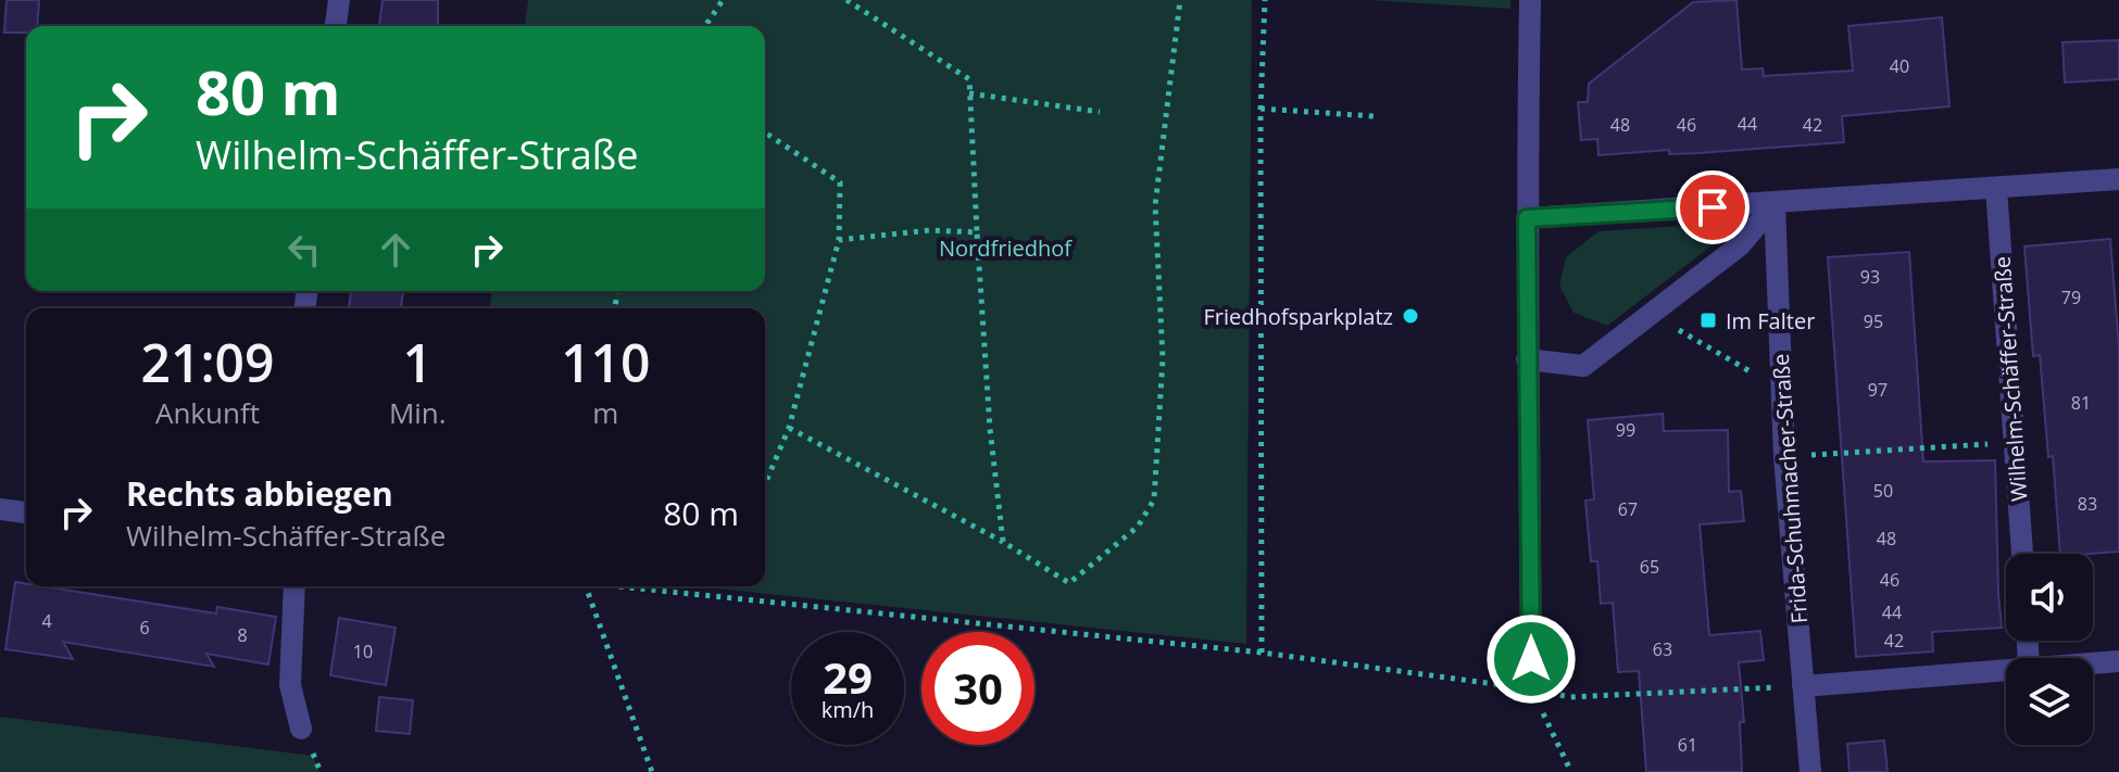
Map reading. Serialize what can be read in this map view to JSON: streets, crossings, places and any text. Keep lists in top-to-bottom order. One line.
{"streets":{"street":["Wilhelm-Schäffer-Straße","Frida-Schuhmacher-Straße"]},"parks":["Nordfriedhof"],"places":{"other":["Friedhofsparkplatz"],"transit":["Im Falter"]},"house_numbers":["40","44","48","46","42","93","79","95","97","81","99","50","83","67","48","65","46","44","4","6","8","42","63","10","61"],"page":{"turn":["80 m","Wilhelm-Schäffer-Straße"],"eta":["21:09","Ankunft","1","Min.","110","m"],"list":[{"name":"Rechts abbiegen","note":"Wilhelm-Schäffer-Straße","value":"80 m"}],"speed":"29 km/h","limit":"30"}}
